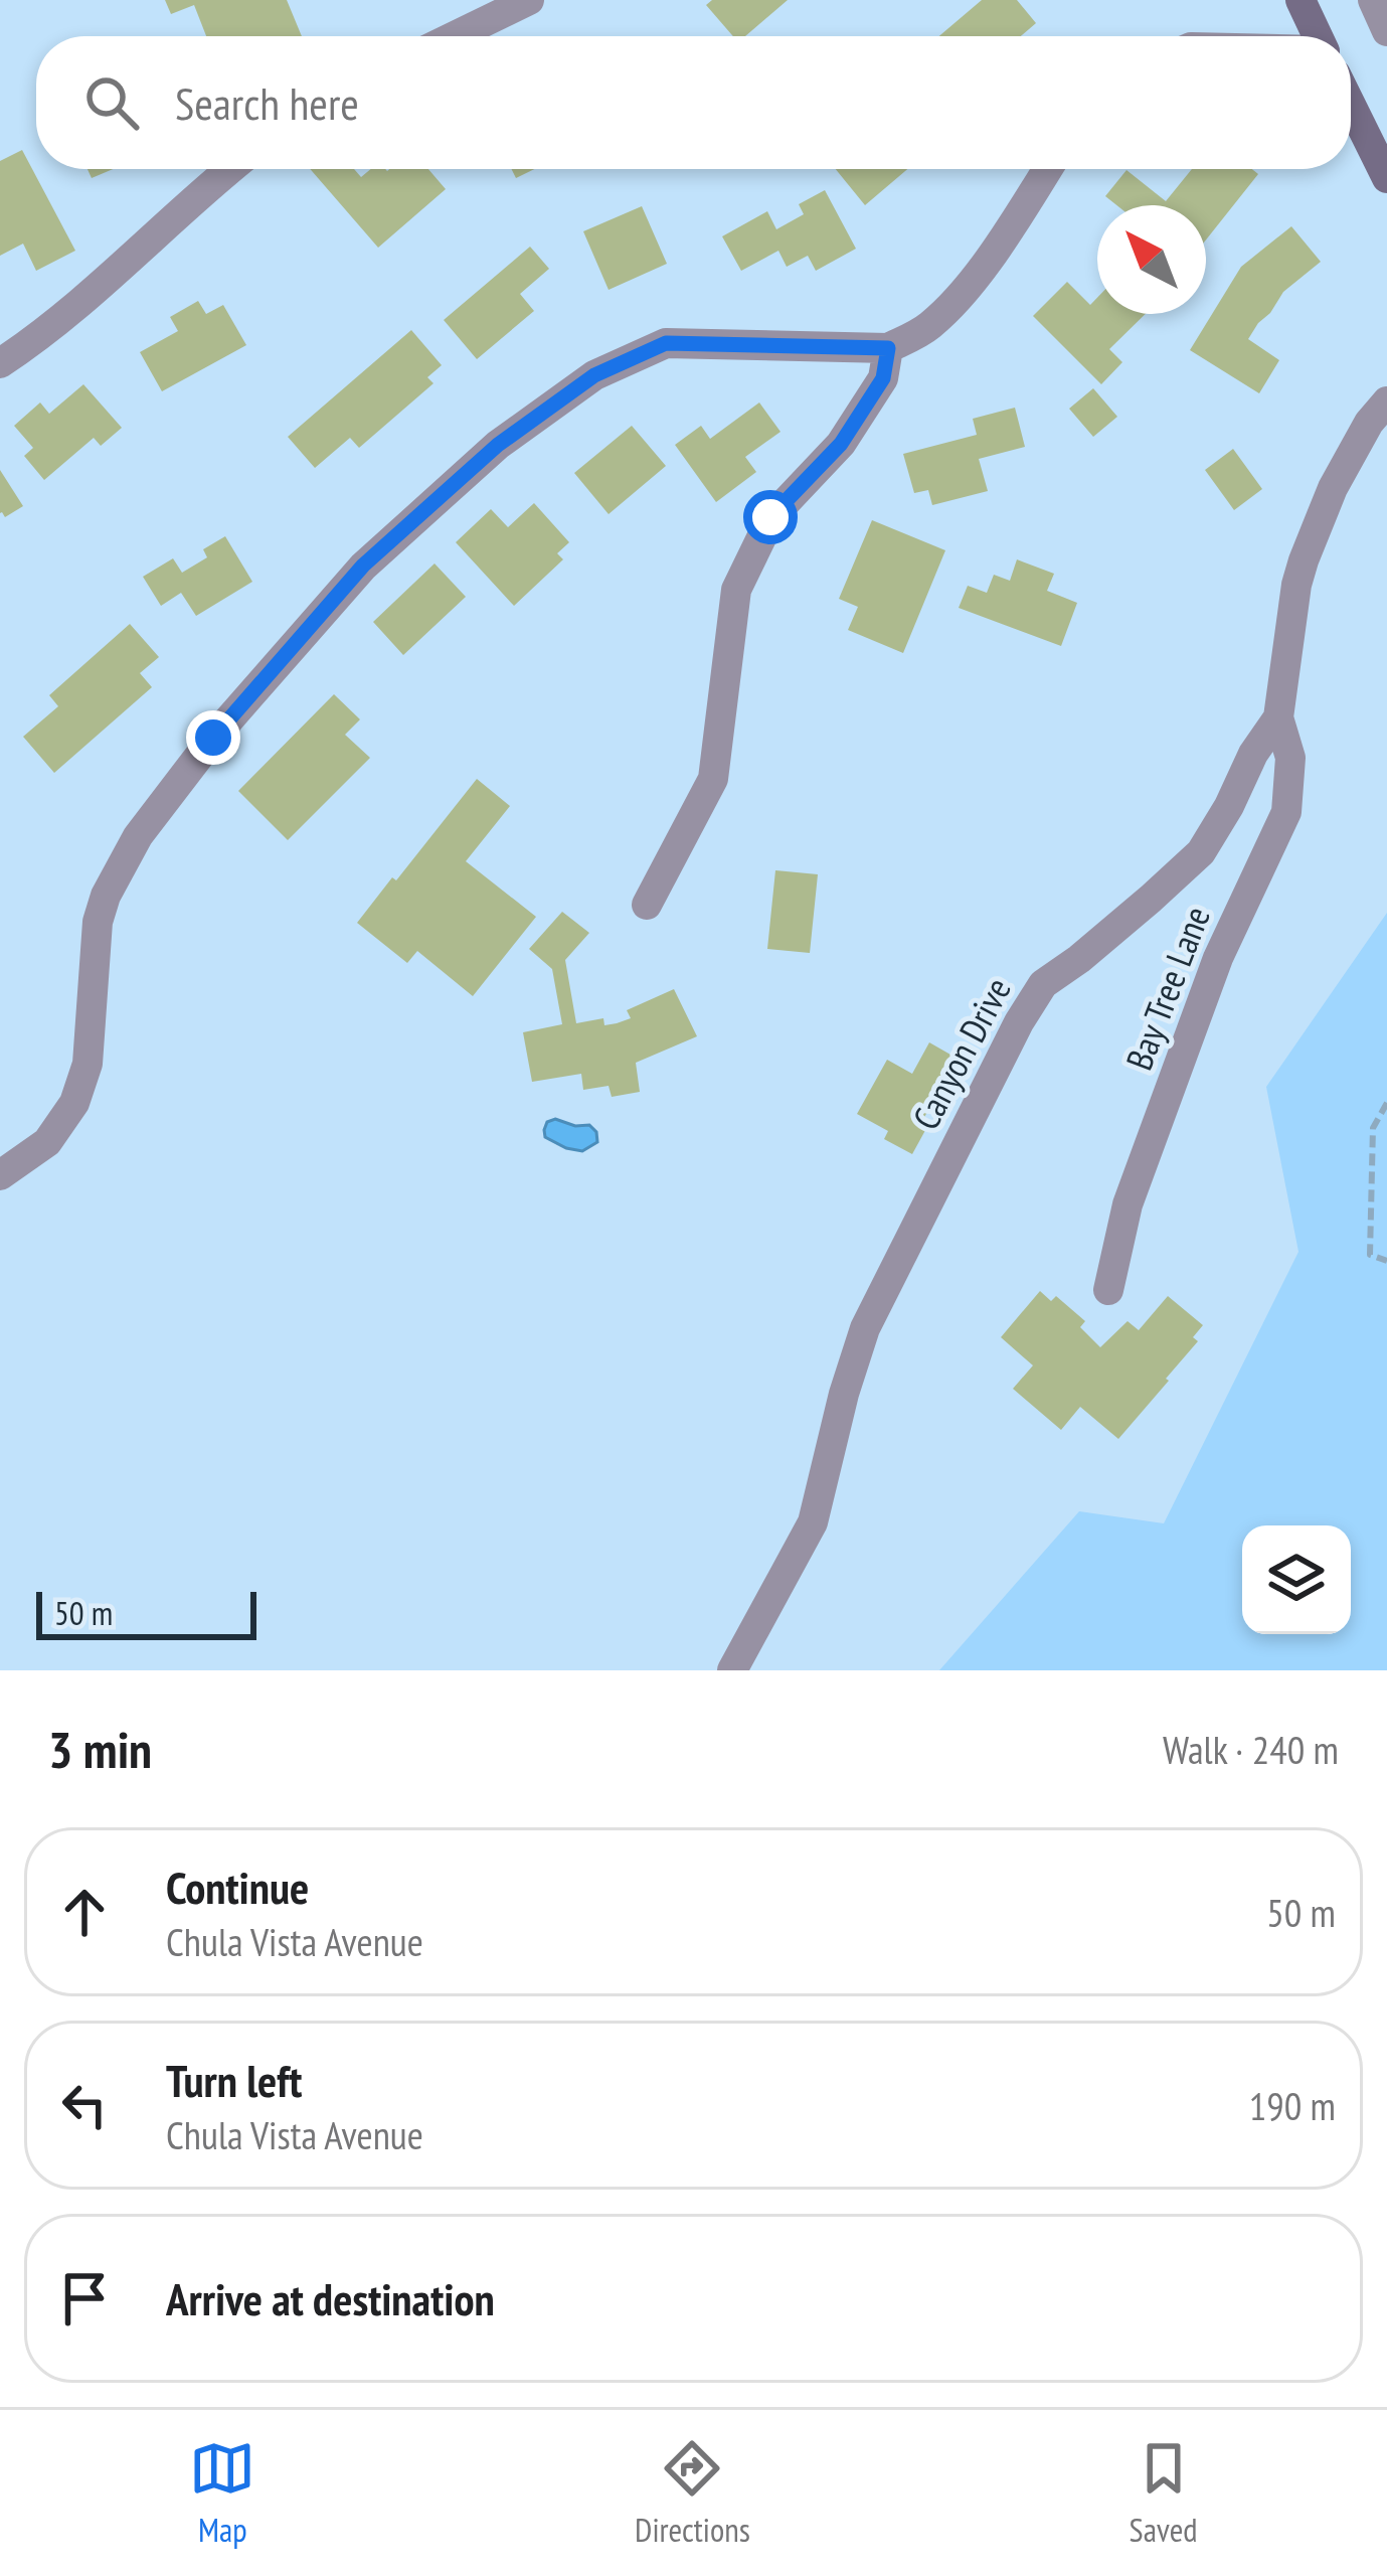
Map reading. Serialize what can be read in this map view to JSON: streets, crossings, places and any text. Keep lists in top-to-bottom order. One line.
{"streets":{"street":["Bay Tree Lane","Canyon Drive"]},"crossings":[["Bay Tree Lane","Canyon Drive"]],"scale_bar":"50 m","north":"top left","page":{"search":"Search here","scale":"50 m","heading":["3 min","Walk · 240 m"],"list":[["Continue","Chula Vista Avenue","50 m"],["Turn left","Chula Vista Avenue","190 m"],"Arrive at destination"],"nav":["Map","Directions","Saved"]}}
